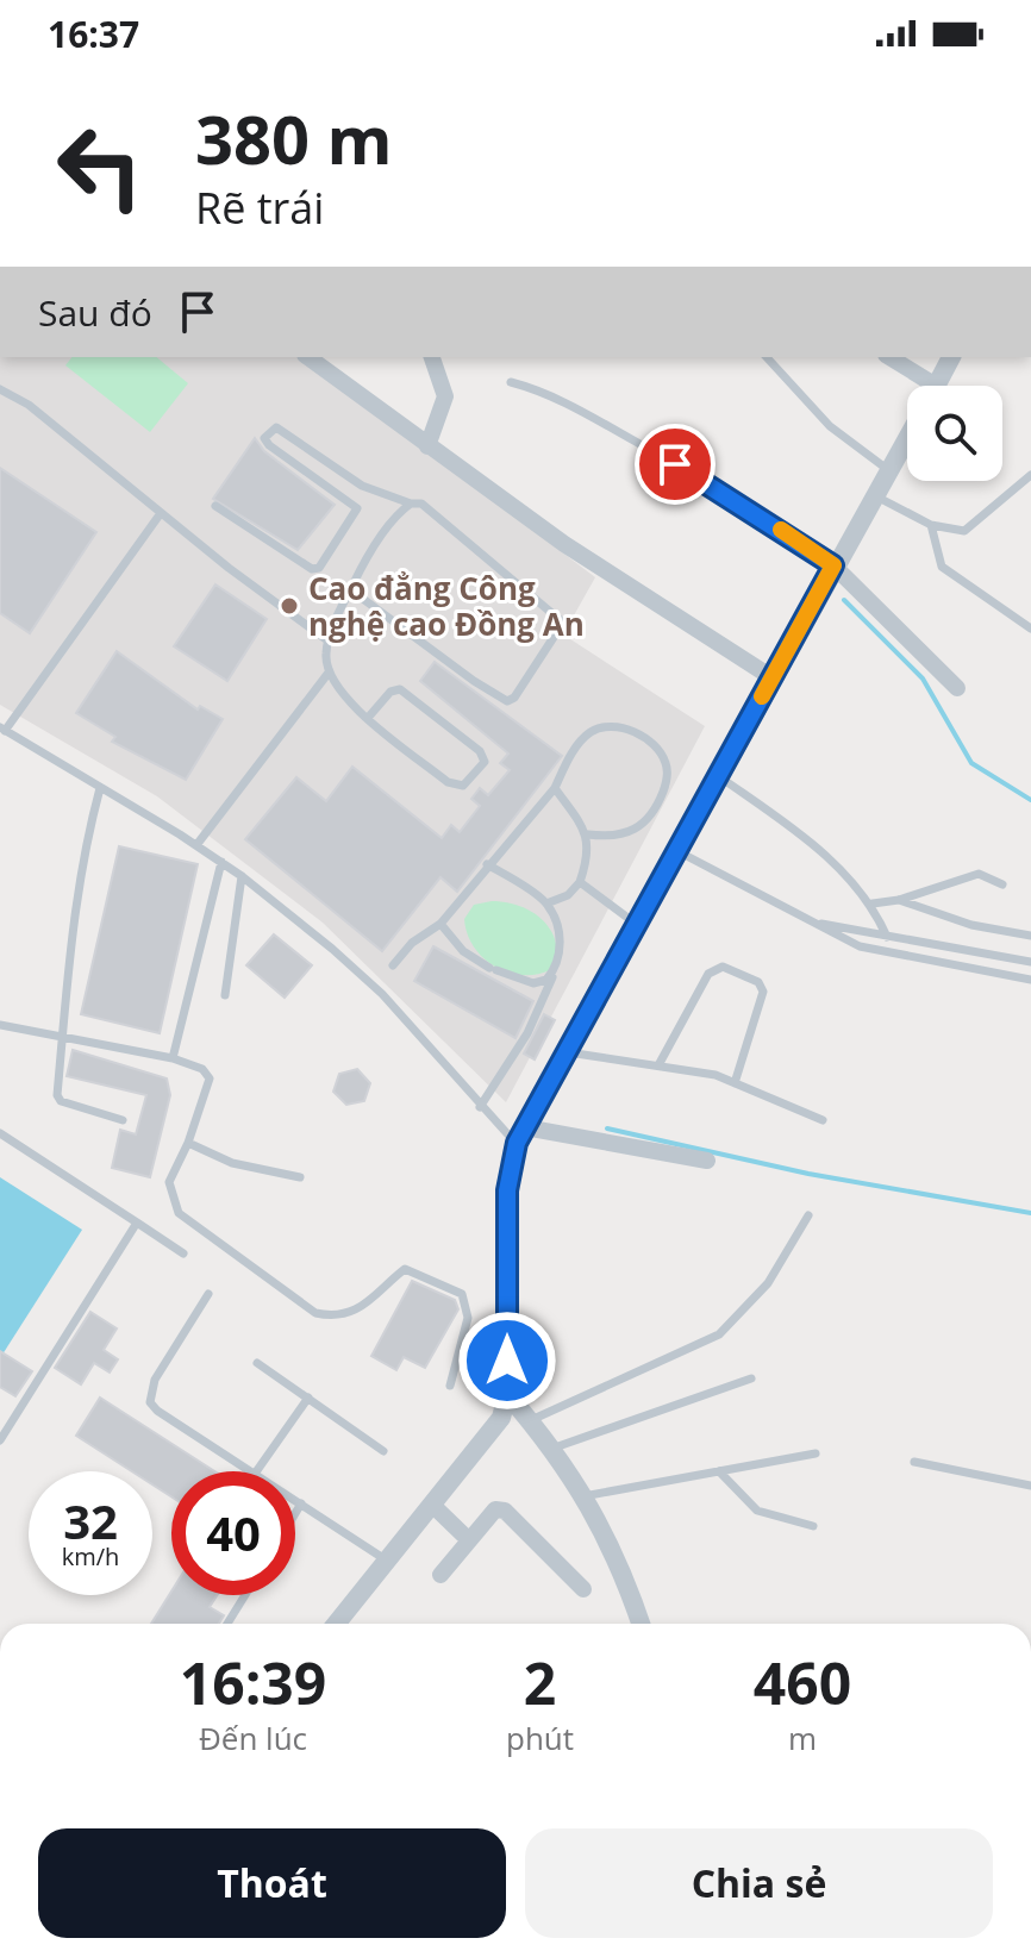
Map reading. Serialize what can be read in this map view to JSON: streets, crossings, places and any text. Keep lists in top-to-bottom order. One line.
{"places":["Cao đẳng Công nghệ cao Đồng An"],"page":{"status":"16:37","turn":["380 m","Rẽ trái"],"then":"Sau đó","speed":"32 km/h","limit":"40","eta":["16:39","Đến lúc","2","phút","460","m"],"buttons":["Thoát","Chia sẻ"]}}
